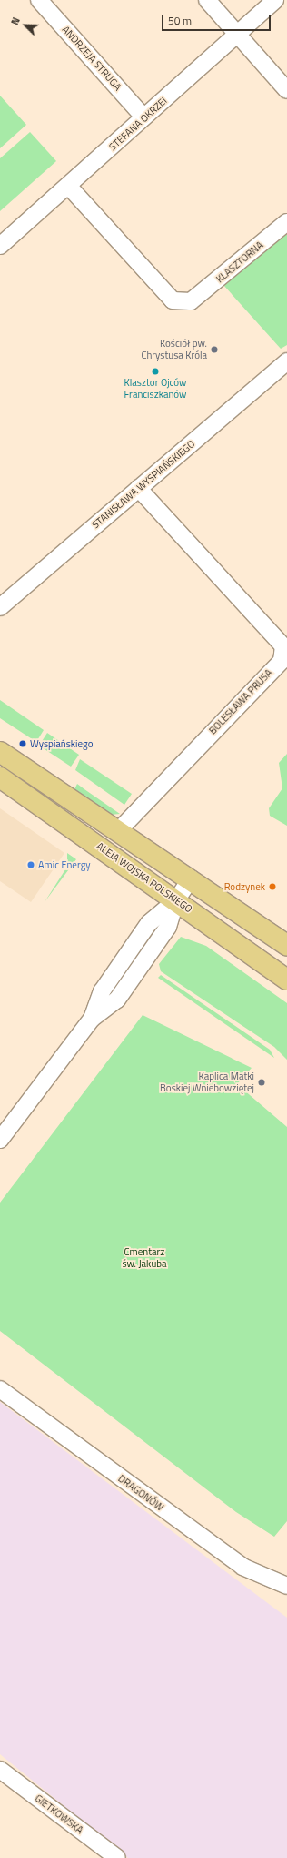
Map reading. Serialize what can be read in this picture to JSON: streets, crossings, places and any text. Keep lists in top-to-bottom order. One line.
{"streets":{"main road":["ALEJA WOJSKA POLSKIEGO"],"street":["ANDRZEJA STRUGA","STEFANA OKRZEI","KLASZTORNA","STANISŁAWA WYSPIAŃSKIEGO","BOLESŁAWA PRUSA","DRAGONÓW","GIETKOWSKA"]},"crossings":[["ANDRZEJA STRUGA","STEFANA OKRZEI"],["STEFANA OKRZEI","KLASZTORNA"],["STANISŁAWA WYSPIAŃSKIEGO","BOLESŁAWA PRUSA"]],"parks":["Cmentarz św. Jakuba"],"places":["Kościół pw. Chrystusa Króla","Klasztor Ojców Franciszkanów","Wyspiańskiego","Amic Energy","Rodzynek","Kaplica Matki Boskiej Wniebowziętej"],"scale_bar":"50 m","north":"top left"}
